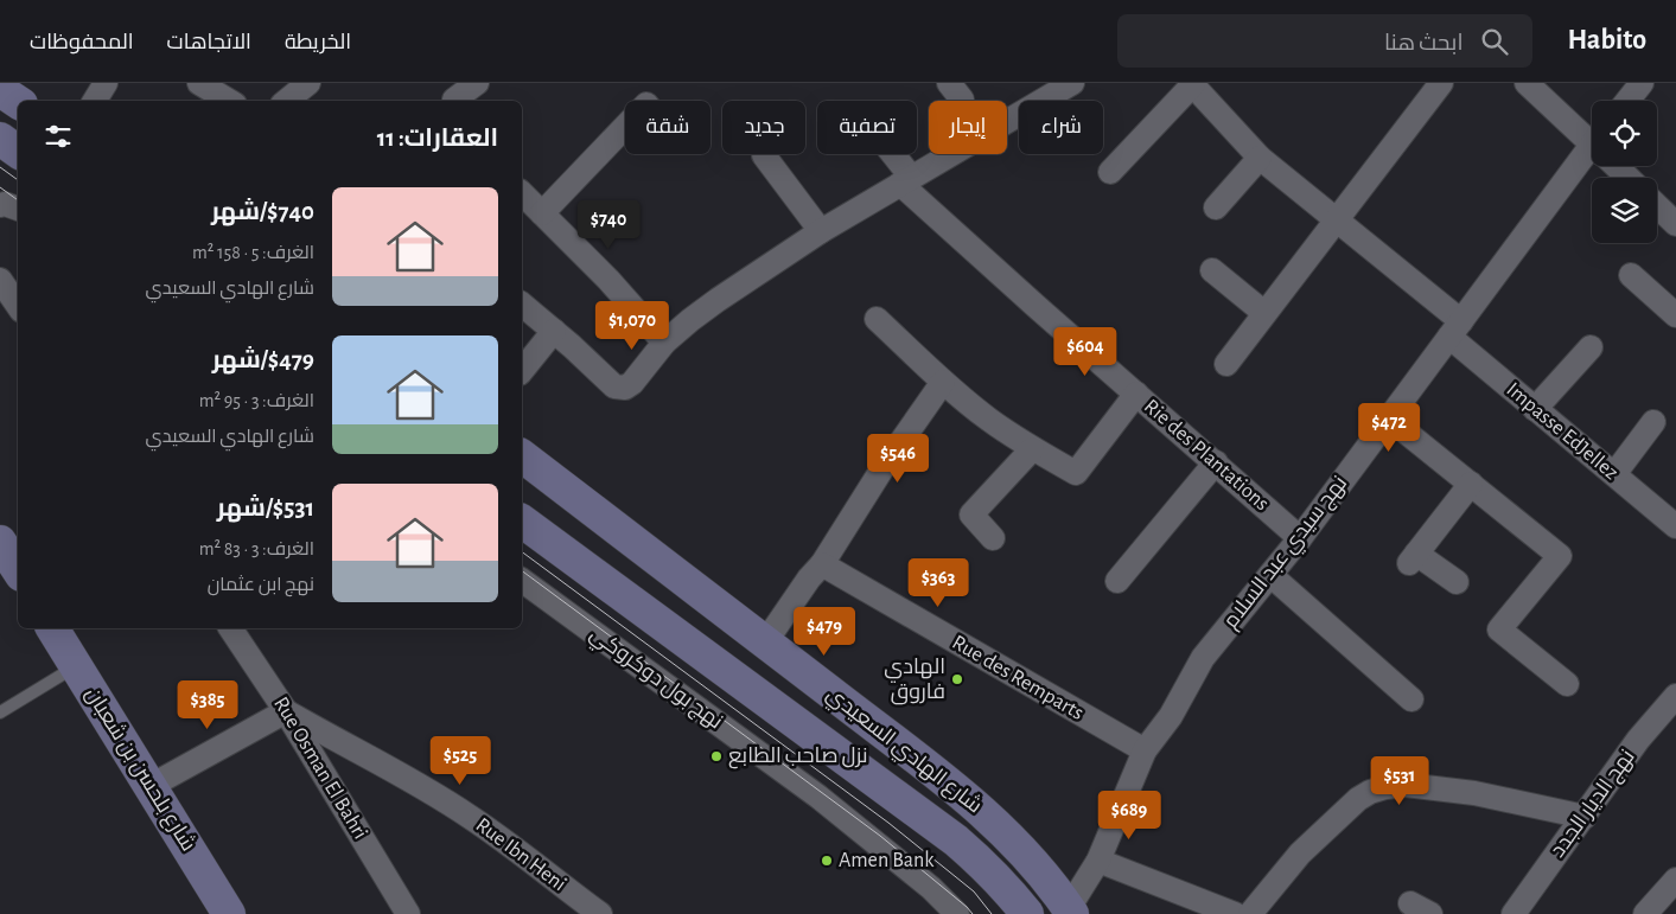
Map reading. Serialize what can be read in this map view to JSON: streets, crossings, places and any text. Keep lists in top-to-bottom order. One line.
{"streets":{"main road":["شارع الهادي السعيدي","شارع بلحسن بن شعبان"],"street":["Impasse EdJellez","Rie des Plantations","نهج سيدي عبد السلام","نهج بول دوكروكي","Rue des Remparts","Rue Osman El Bahri","نهج الديار الجدد","Rue Ibn Heni"]},"crossings":[["Impasse EdJellez","نهج سيدي عبد السلام"],["Rie des Plantations","نهج سيدي عبد السلام"],["نهج سيدي عبد السلام","Rue des Remparts"],["نهج سيدي عبد السلام","شارع الهادي السعيدي"],["Rue Osman El Bahri","Rue Ibn Heni"]],"places":["الهادي فاروق","نزل صاحب الطابع","Amen Bank"],"page":{"header":"Habito","search":"ابحث هنا","nav":["الخريطة","الاتجاهات","المحفوظات"],"chip":["شراء","إيجار","تصفية","جديد","شقة"],"heading":"العقارات: 11","list":[{"name":"$740/شهر","note":"الغرف: 5 · 158 m² · شارع الهادي السعيدي"},{"name":"$479/شهر","note":"الغرف: 3 · 95 m² · شارع الهادي السعيدي"},{"name":"$531/شهر","note":"الغرف: 3 · 83 m² · نهج ابن عثمان"}],"price":["$740","$1,070","$604","$472","$546","$363","$479","$385","$525","$531","$689"]}}
